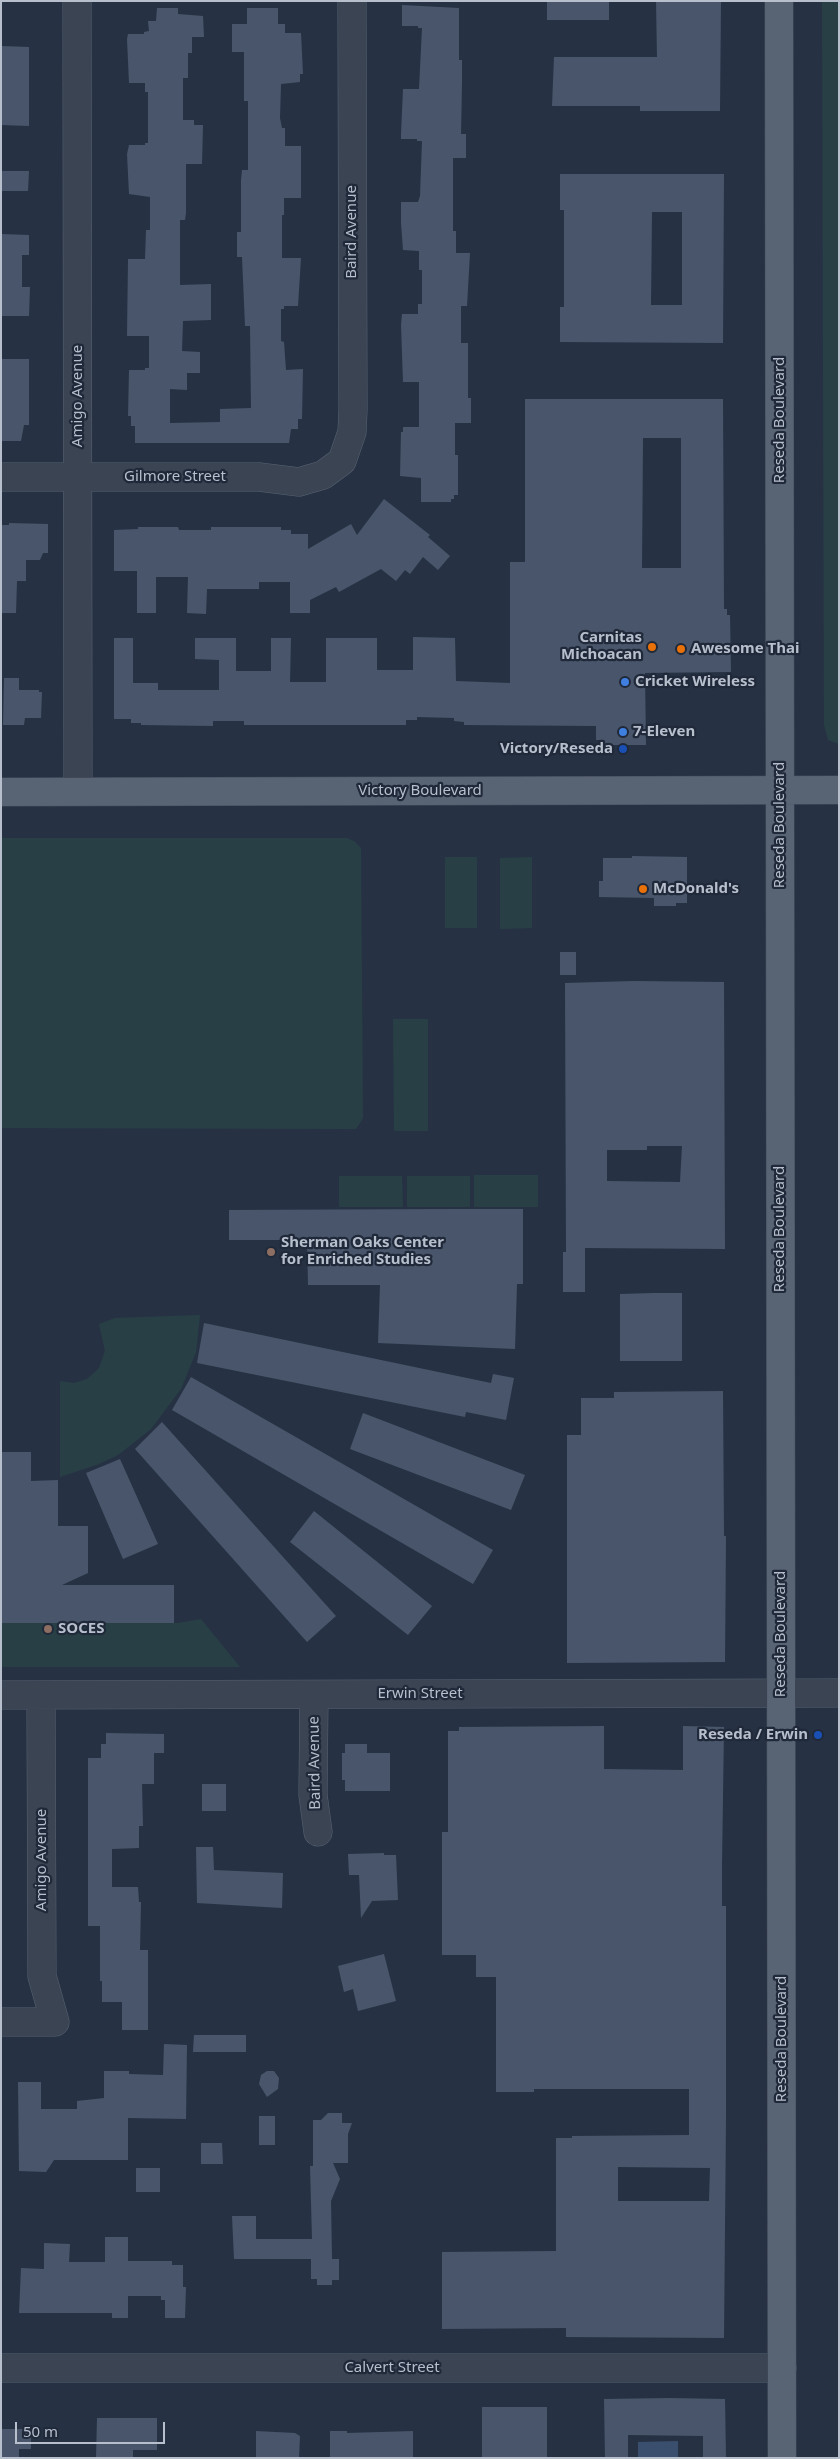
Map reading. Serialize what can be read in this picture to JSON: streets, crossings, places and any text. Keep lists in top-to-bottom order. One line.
{"streets":{"main road":["Reseda Boulevard","Victory Boulevard"],"street":["Baird Avenue","Amigo Avenue","Gilmore Street","Erwin Street","Calvert Street"]},"crossings":[["Baird Avenue","Gilmore Street"],["Baird Avenue","Erwin Street"],["Amigo Avenue","Gilmore Street"],["Amigo Avenue","Victory Boulevard"],["Amigo Avenue","Erwin Street"],["Reseda Boulevard","Victory Boulevard"],["Reseda Boulevard","Erwin Street"],["Reseda Boulevard","Calvert Street"]],"places":["Carnitas Michoacan","Awesome Thai","Cricket Wireless","7-Eleven","Victory/Reseda","McDonald's","Sherman Oaks Center for Enriched Studies","SOCES","Reseda / Erwin"],"scale_bar":"50 m"}
